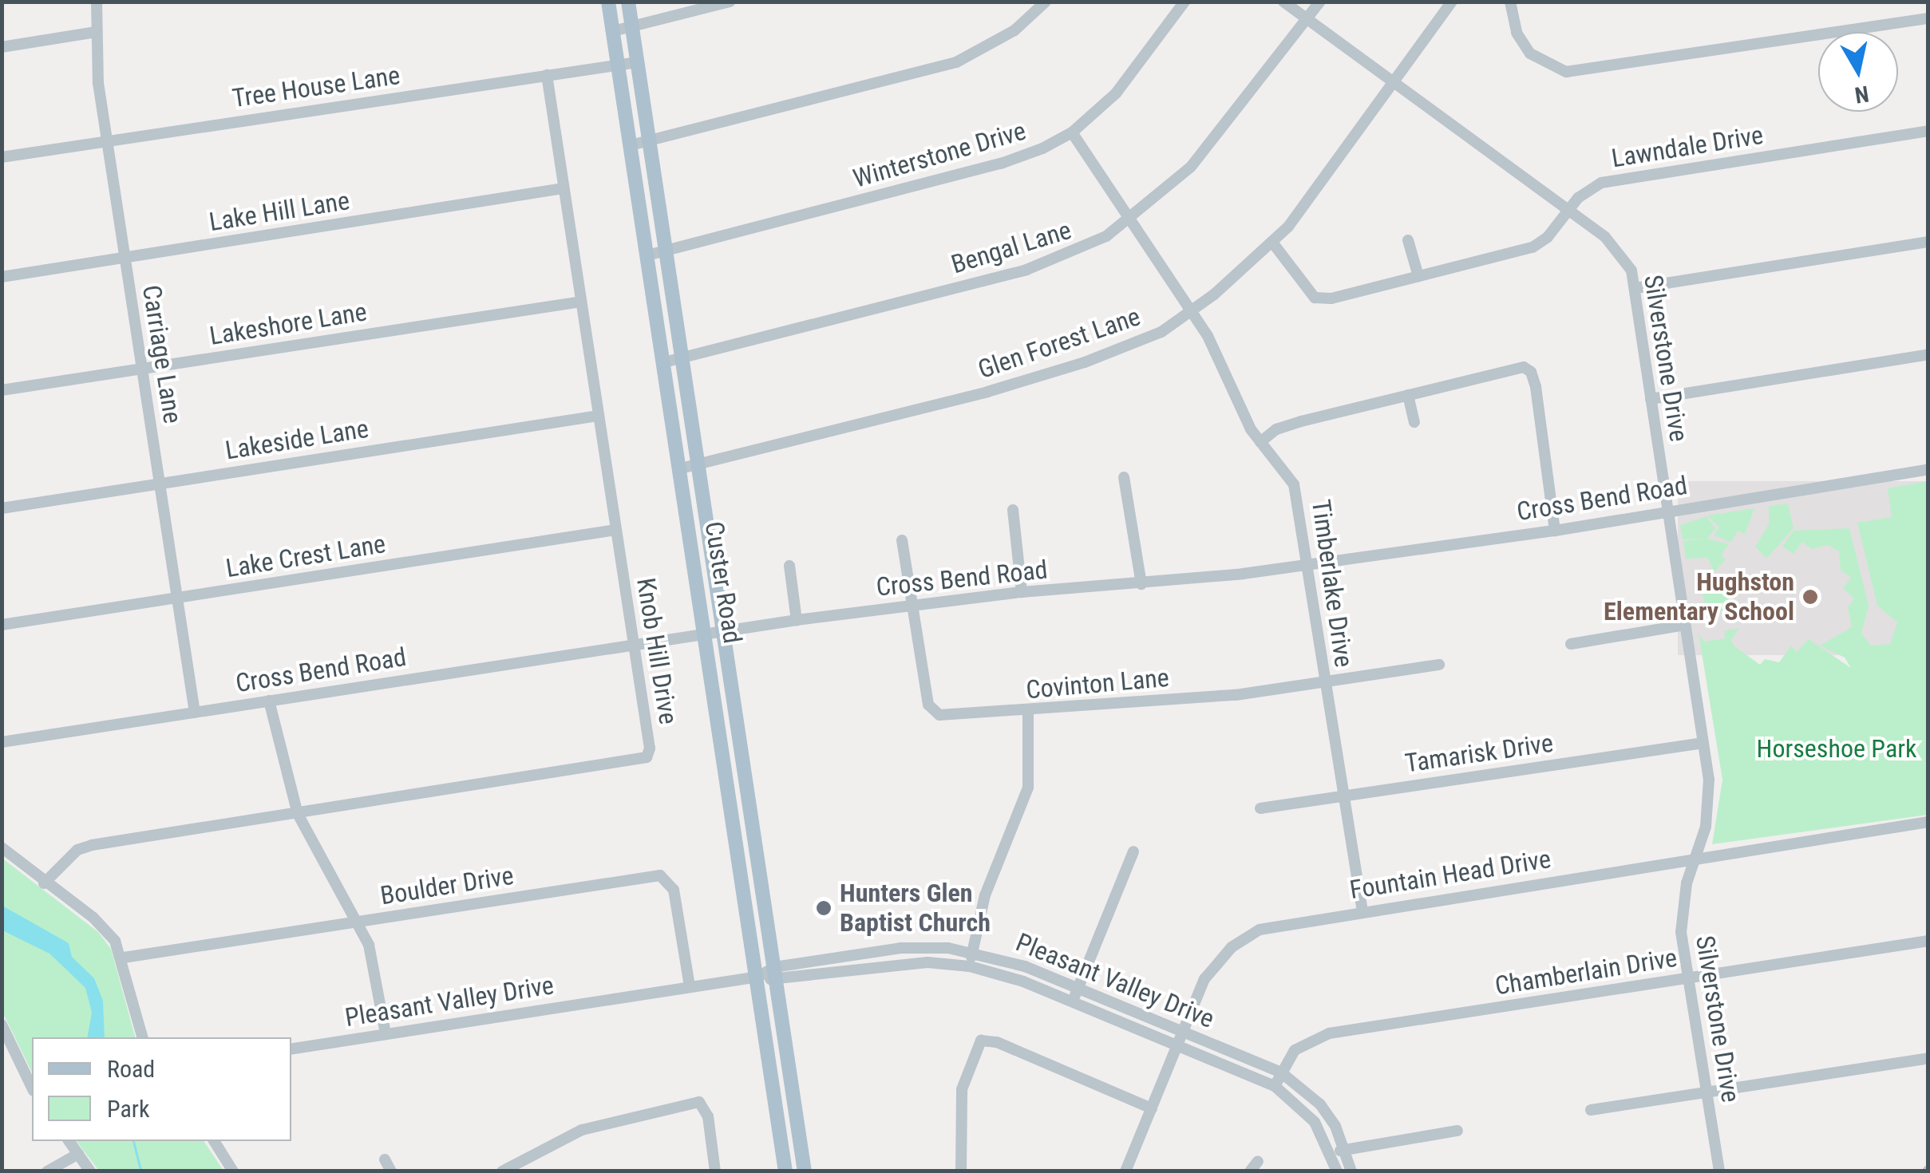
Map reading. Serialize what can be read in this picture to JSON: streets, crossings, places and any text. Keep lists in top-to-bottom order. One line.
{"streets":{"main road":["Custer Road"],"street":["Tree House Lane","Lawndale Drive","Winterstone Drive","Lake Hill Lane","Bengal Lane","Lakeshore Lane","Glen Forest Lane","Carriage Lane","Silverstone Drive","Lakeside Lane","Cross Bend Road","Lake Crest Lane","Timberlake Drive","Knob Hill Drive","Covinton Lane","Tamarisk Drive","Fountain Head Drive","Boulder Drive","Chamberlain Drive","Pleasant Valley Drive"]},"crossings":[["Tree House Lane","Carriage Lane"],["Tree House Lane","Custer Road"],["Tree House Lane","Knob Hill Drive"],["Lawndale Drive","Glen Forest Lane"],["Lawndale Drive","Silverstone Drive"],["Winterstone Drive","Custer Road"],["Winterstone Drive","Timberlake Drive"],["Lake Hill Lane","Carriage Lane"],["Lake Hill Lane","Knob Hill Drive"],["Bengal Lane","Silverstone Drive"],["Bengal Lane","Custer Road"],["Bengal Lane","Timberlake Drive"],["Lakeshore Lane","Carriage Lane"],["Lakeshore Lane","Knob Hill Drive"],["Glen Forest Lane","Silverstone Drive"],["Glen Forest Lane","Custer Road"],["Glen Forest Lane","Timberlake Drive"],["Carriage Lane","Lakeside Lane"],["Carriage Lane","Cross Bend Road"],["Carriage Lane","Lake Crest Lane"],["Silverstone Drive","Cross Bend Road"],["Silverstone Drive","Tamarisk Drive"],["Silverstone Drive","Fountain Head Drive"],["Silverstone Drive","Chamberlain Drive"],["Lakeside Lane","Knob Hill Drive"],["Cross Bend Road","Custer Road"],["Cross Bend Road","Timberlake Drive"],["Cross Bend Road","Knob Hill Drive"],["Cross Bend Road","Covinton Lane"],["Lake Crest Lane","Knob Hill Drive"],["Custer Road","Pleasant Valley Drive"],["Timberlake Drive","Covinton Lane"],["Timberlake Drive","Tamarisk Drive"],["Timberlake Drive","Fountain Head Drive"],["Fountain Head Drive","Pleasant Valley Drive"],["Boulder Drive","Pleasant Valley Drive"],["Chamberlain Drive","Pleasant Valley Drive"]],"parks":["Horseshoe Park"],"places":["Hughston Elementary School","Hunters Glen Baptist Church"],"legend":["Road","Park"],"north":"bottom"}
